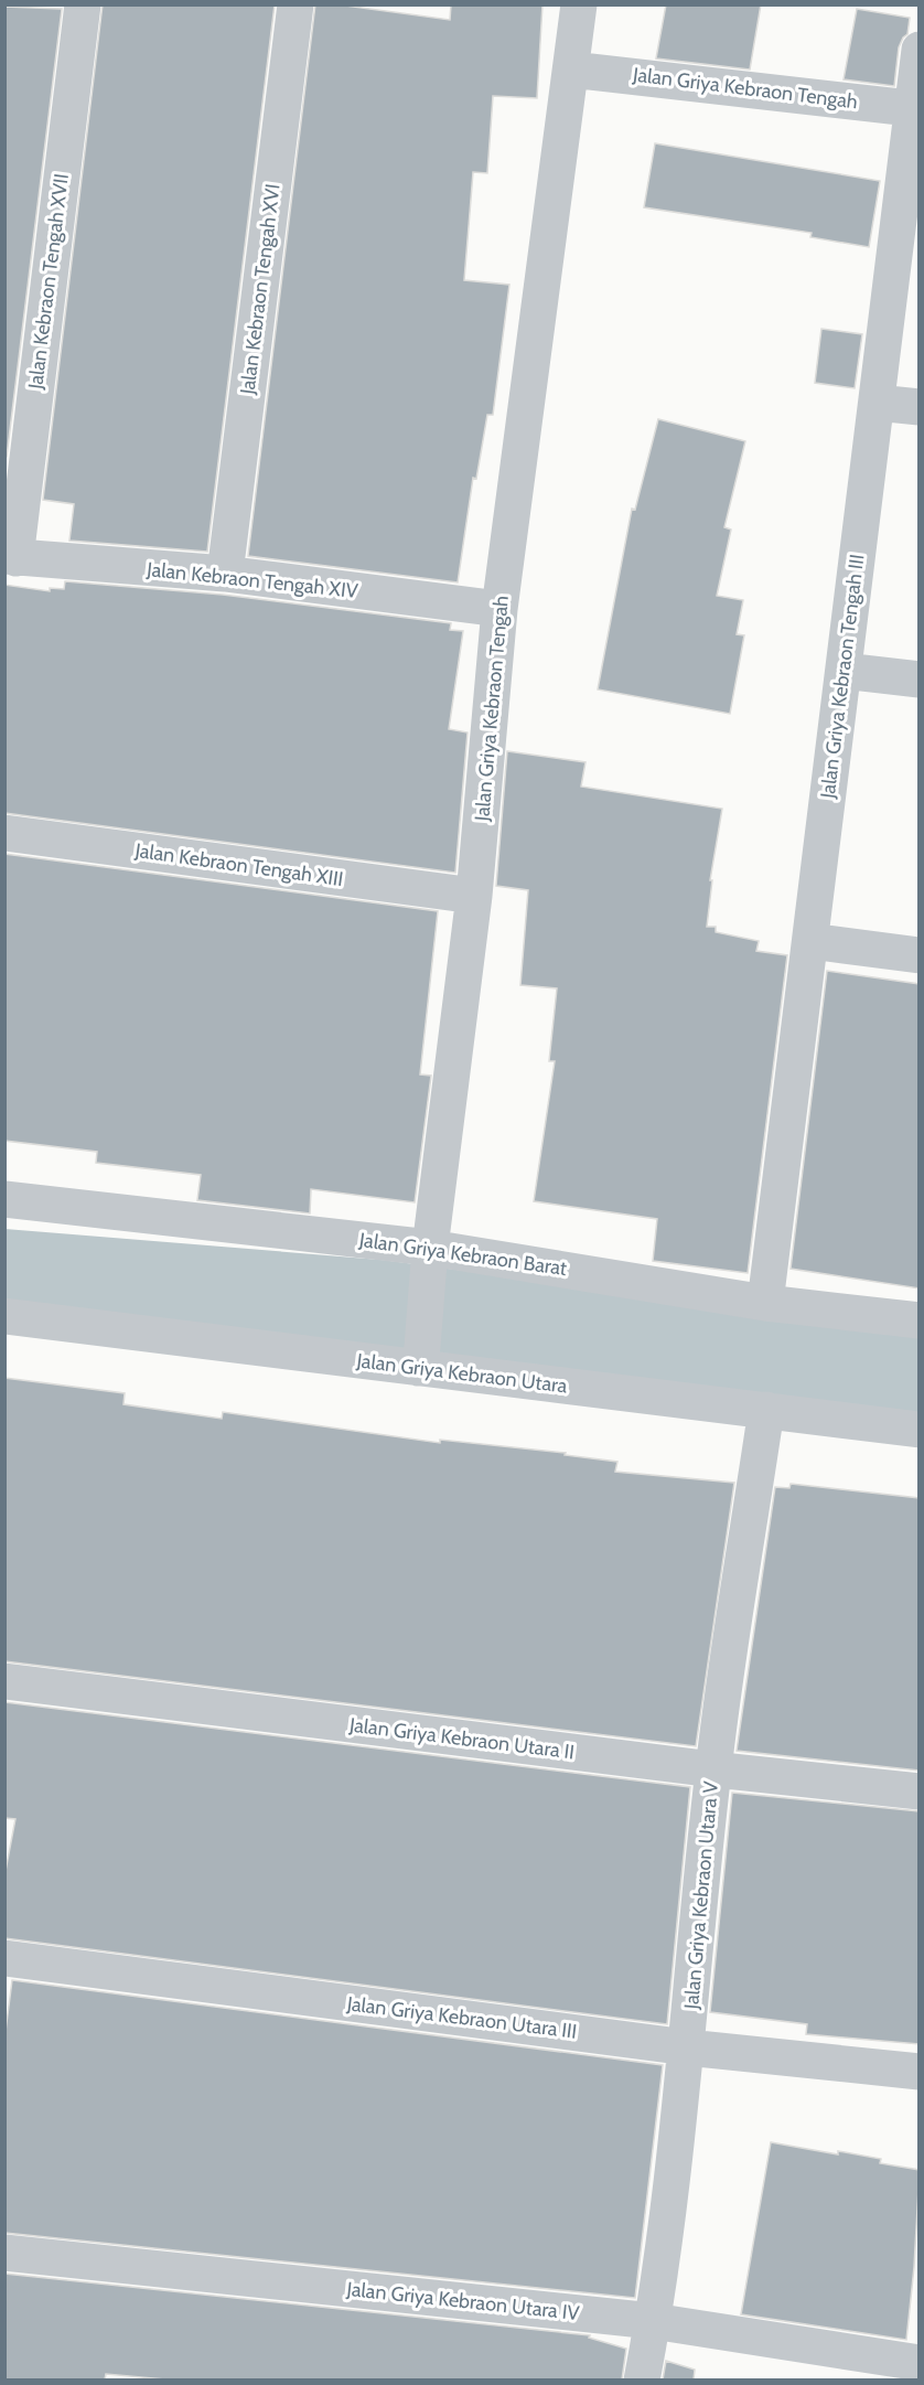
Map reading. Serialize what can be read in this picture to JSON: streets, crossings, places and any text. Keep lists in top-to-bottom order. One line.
{"streets":{"street":["Jalan Griya Kebraon Tengah","Jalan Kebraon Tengah XVII","Jalan Kebraon Tengah XVI","Jalan Kebraon Tengah XIV","Jalan Griya Kebraon Tengah III","Jalan Kebraon Tengah XIII","Jalan Griya Kebraon Barat","Jalan Griya Kebraon Utara","Jalan Griya Kebraon Utara II","Jalan Griya Kebraon Utara V","Jalan Griya Kebraon Utara III","Jalan Griya Kebraon Utara IV"]},"crossings":[["Jalan Griya Kebraon Tengah","Jalan Kebraon Tengah XIV"],["Jalan Griya Kebraon Tengah","Jalan Griya Kebraon Tengah III"],["Jalan Griya Kebraon Tengah","Jalan Kebraon Tengah XIII"],["Jalan Griya Kebraon Tengah","Jalan Griya Kebraon Barat"],["Jalan Griya Kebraon Tengah","Jalan Griya Kebraon Utara"],["Jalan Kebraon Tengah XVII","Jalan Kebraon Tengah XIV"],["Jalan Kebraon Tengah XVI","Jalan Kebraon Tengah XIV"],["Jalan Griya Kebraon Tengah III","Jalan Griya Kebraon Barat"],["Jalan Griya Kebraon Utara","Jalan Griya Kebraon Utara V"],["Jalan Griya Kebraon Utara II","Jalan Griya Kebraon Utara V"],["Jalan Griya Kebraon Utara V","Jalan Griya Kebraon Utara III"],["Jalan Griya Kebraon Utara V","Jalan Griya Kebraon Utara IV"]]}
